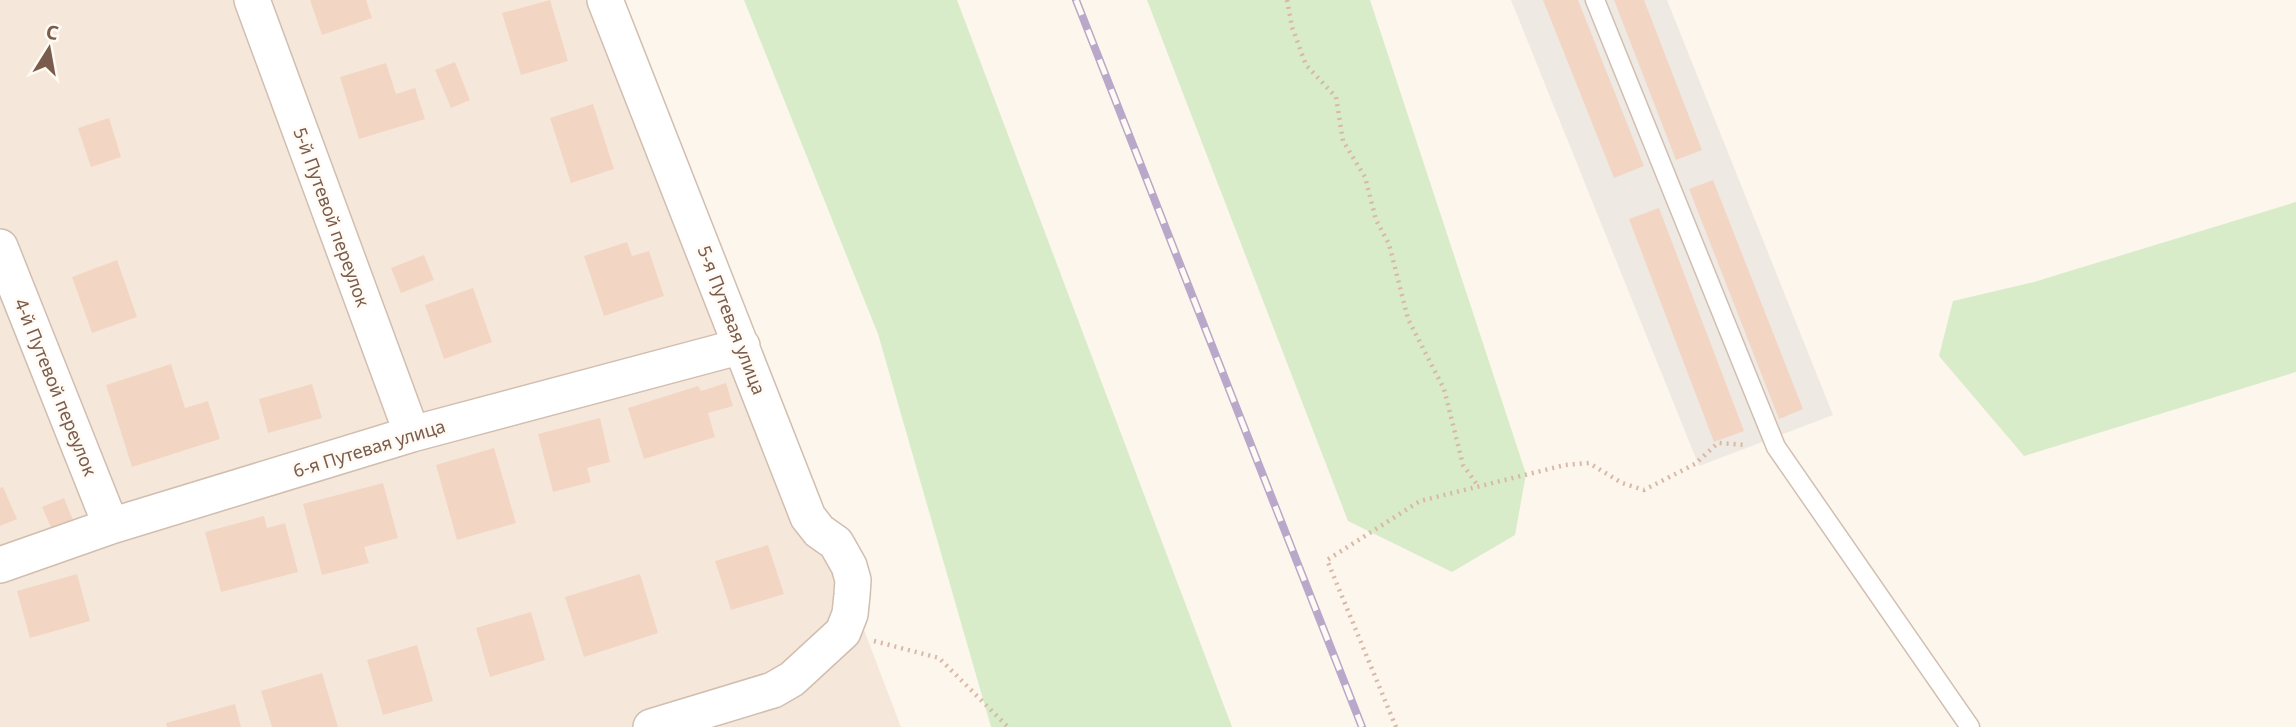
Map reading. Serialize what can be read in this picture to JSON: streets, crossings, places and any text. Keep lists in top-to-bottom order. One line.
{"streets":{"street":["5-й Путевой переулок","5-я Путевая улица","4-й Путевой переулок","6-я Путевая улица"]},"crossings":[["5-й Путевой переулок","6-я Путевая улица"],["5-я Путевая улица","6-я Путевая улица"],["4-й Путевой переулок","6-я Путевая улица"]],"north":"top"}
